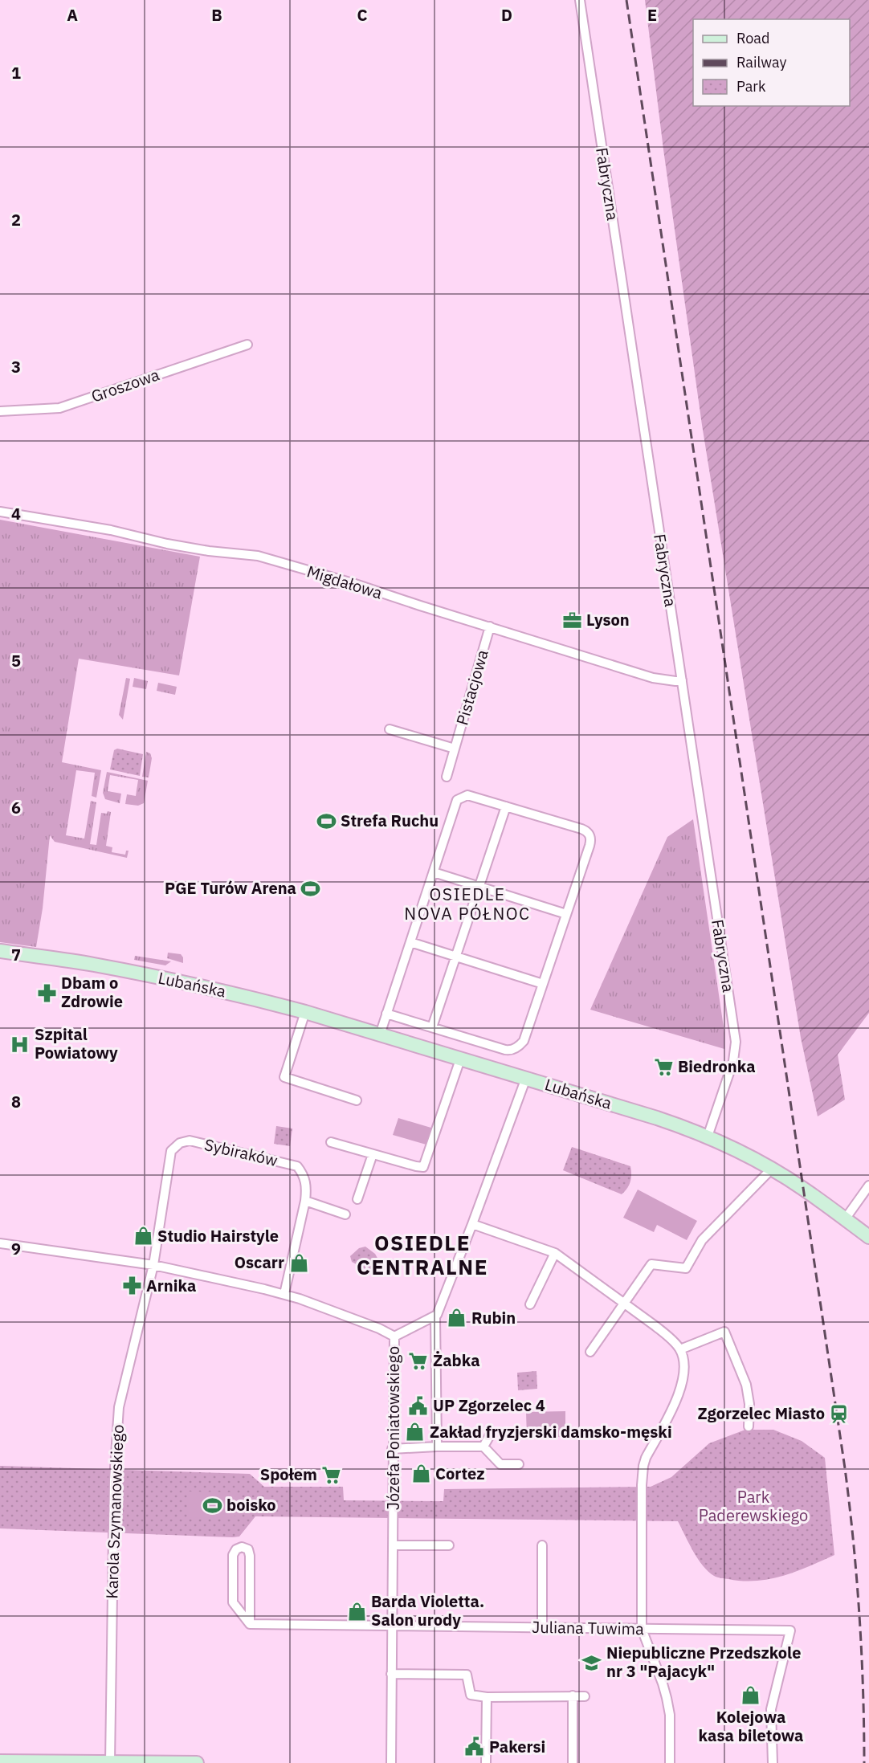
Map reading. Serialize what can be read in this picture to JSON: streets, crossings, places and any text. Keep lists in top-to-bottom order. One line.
{"streets":{"main road":["Lubańska"],"street":["Fabryczna","Groszowa","Migdałowa","Pistacjowa","Sybiraków","Józefa Poniatowskiego","Karola Szymanowskiego","Juliana Tuwima"]},"crossings":[["Fabryczna","Migdałowa"],["Fabryczna","Lubańska"],["Migdałowa","Pistacjowa"],["Sybiraków","Karola Szymanowskiego"],["Józefa Poniatowskiego","Juliana Tuwima"]],"districts":["OSIEDLE NOVA PÓŁNOC","OSIEDLE CENTRALNE"],"parks":["Park Paderewskiego"],"places":{"office":["Lyson"],"sports":["Strefa Ruchu","PGE Turów Arena","boisko"],"pharmacy":["Dbam o Zdrowie","Arnika"],"hospital":["Szpital Powiatowy"],"supermarket":["Biedronka","Żabka","Społem"],"shop":["Studio Hairstyle","Oscarr","Rubin","Zakład fryzjerski damsko-męski","Cortez","Barda Violetta. Salon urody","Kolejowa kasa biletowa"],"public building":["UP Zgorzelec 4","Pakersi"],"station":["Zgorzelec Miasto"],"school or university":["Niepubliczne Przedszkole nr 3 \"Pajacyk\""]},"legend":["Road","Railway","Park"],"grid":{"columns":["A","B","C","D","E"],"rows":["1","2","3","4","5","6","7","8","9"]}}
